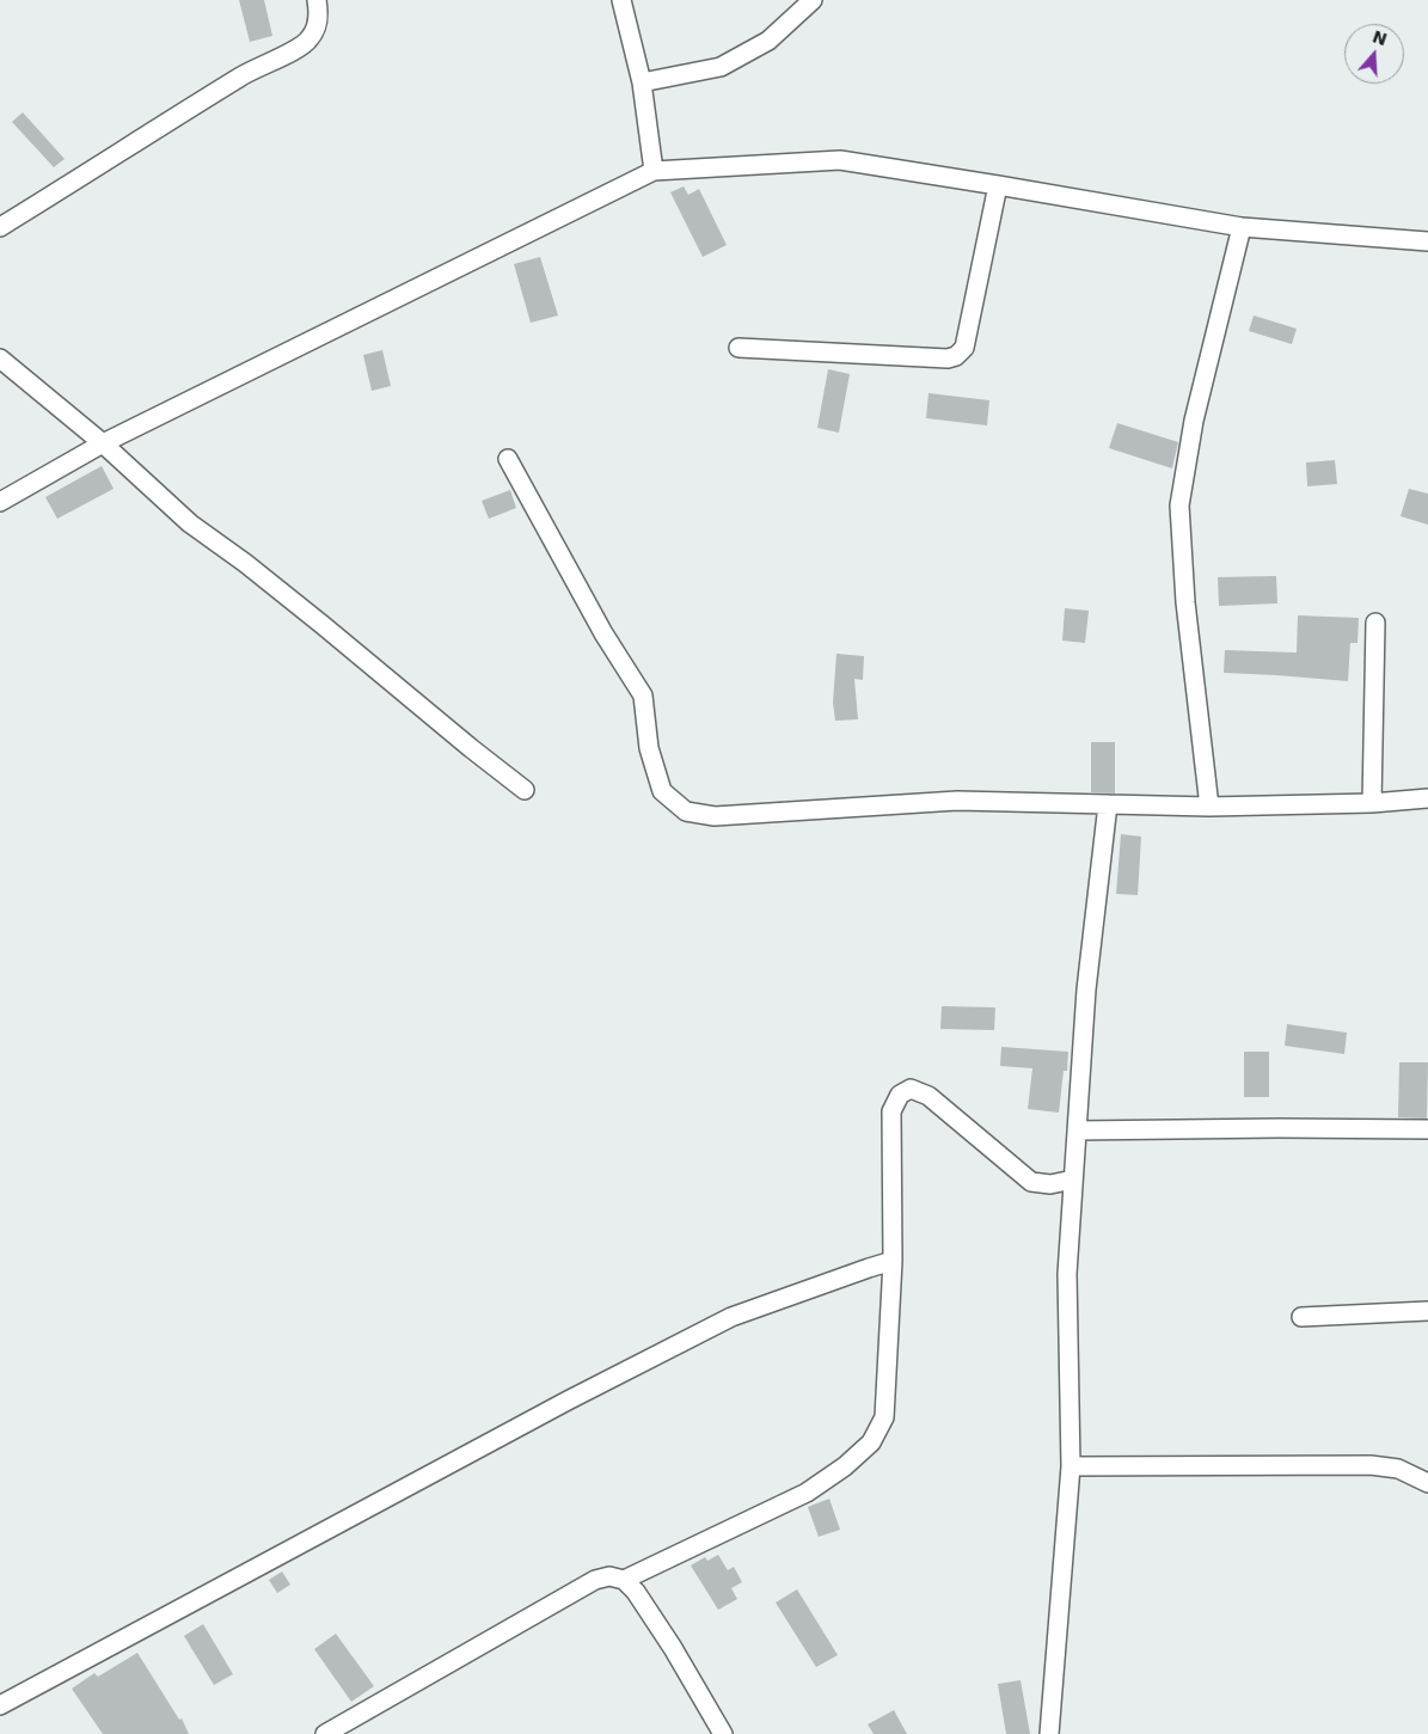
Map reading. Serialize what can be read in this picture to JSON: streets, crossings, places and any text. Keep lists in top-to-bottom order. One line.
{"north":"top"}
